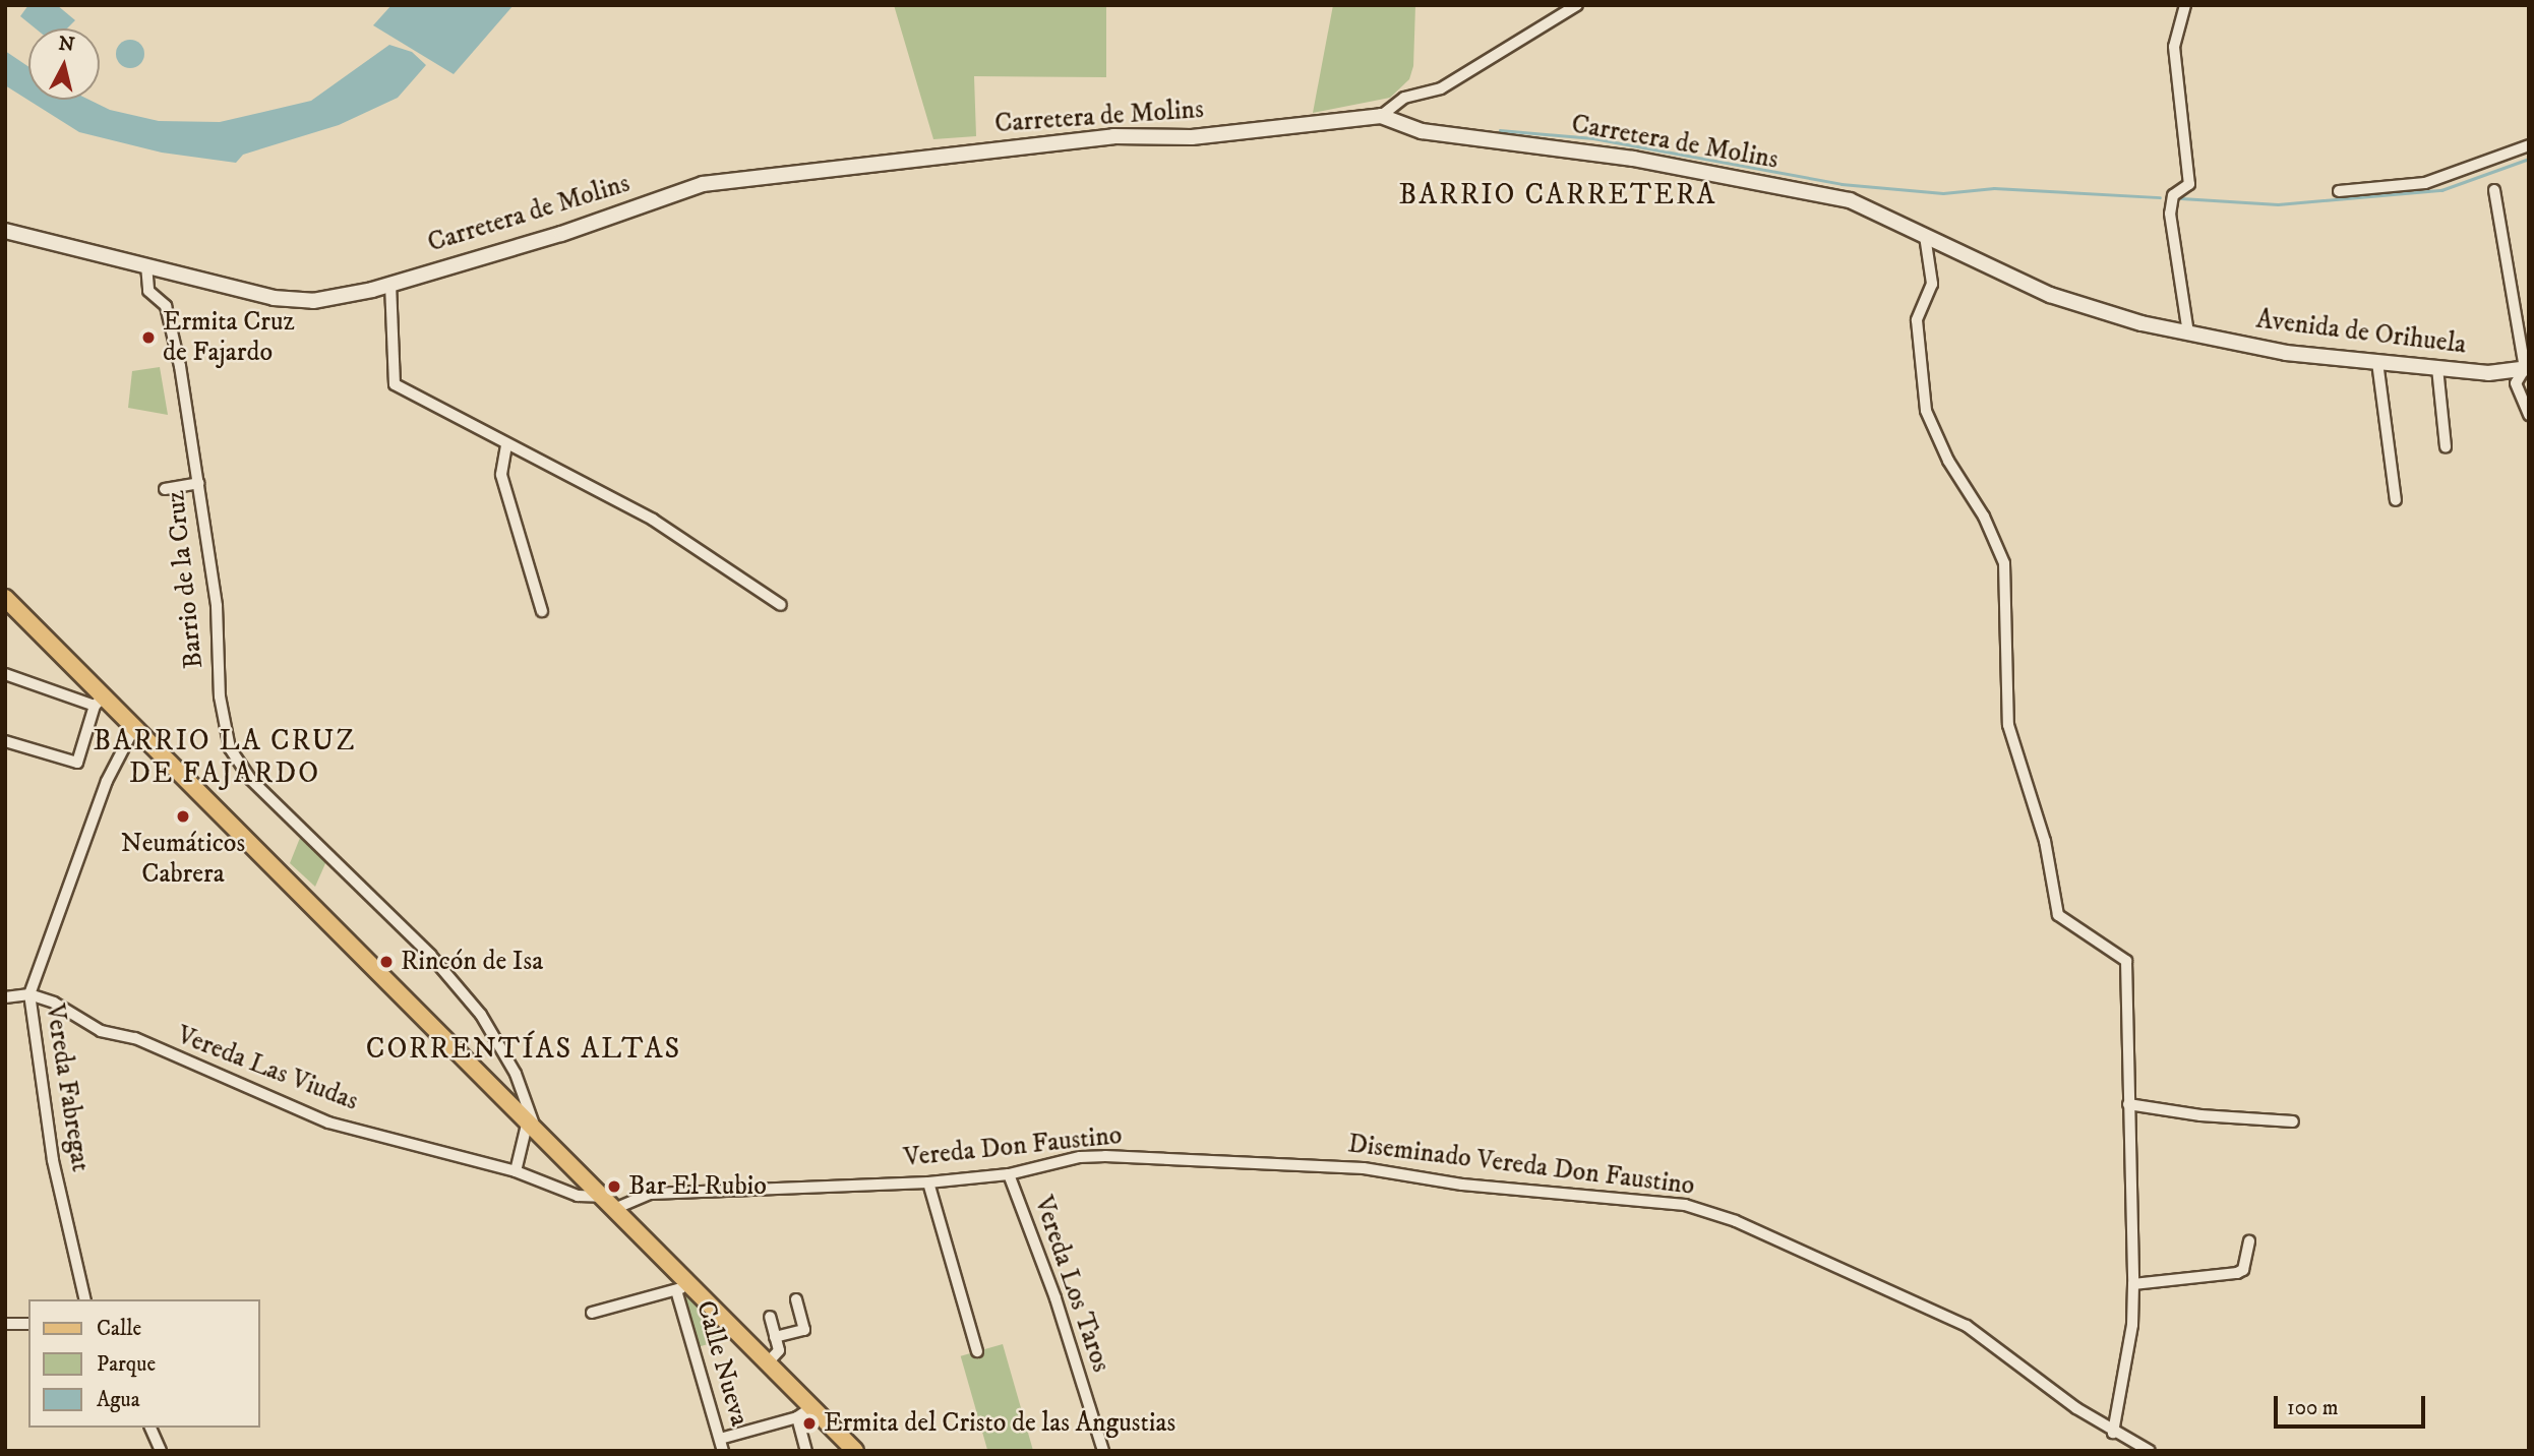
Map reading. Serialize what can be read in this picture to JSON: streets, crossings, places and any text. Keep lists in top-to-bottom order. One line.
{"streets":{"street":["Carretera de Molins","Avenida de Orihuela","Barrio de la Cruz","Vereda Las Viudas","Vereda Fabregat","Vereda Don Faustino","Diseminado Vereda Don Faustino","Vereda Los Taros","Calle Nueva"]},"crossings":[["Carretera de Molins","Avenida de Orihuela"],["Carretera de Molins","Barrio de la Cruz"],["Vereda Las Viudas","Vereda Fabregat"],["Vereda Don Faustino","Diseminado Vereda Don Faustino"],["Vereda Don Faustino","Vereda Los Taros"]],"districts":["BARRIO CARRETERA","BARRIO LA CRUZ DE FAJARDO","CORRENTÍAS ALTAS"],"places":["Ermita Cruz de Fajardo","Neumáticos Cabrera","Rincón de Isa","Bar El Rubio","Ermita del Cristo de las Angustias"],"legend":["Calle","Parque","Agua"],"scale_bar":"100 m","north":"top"}
